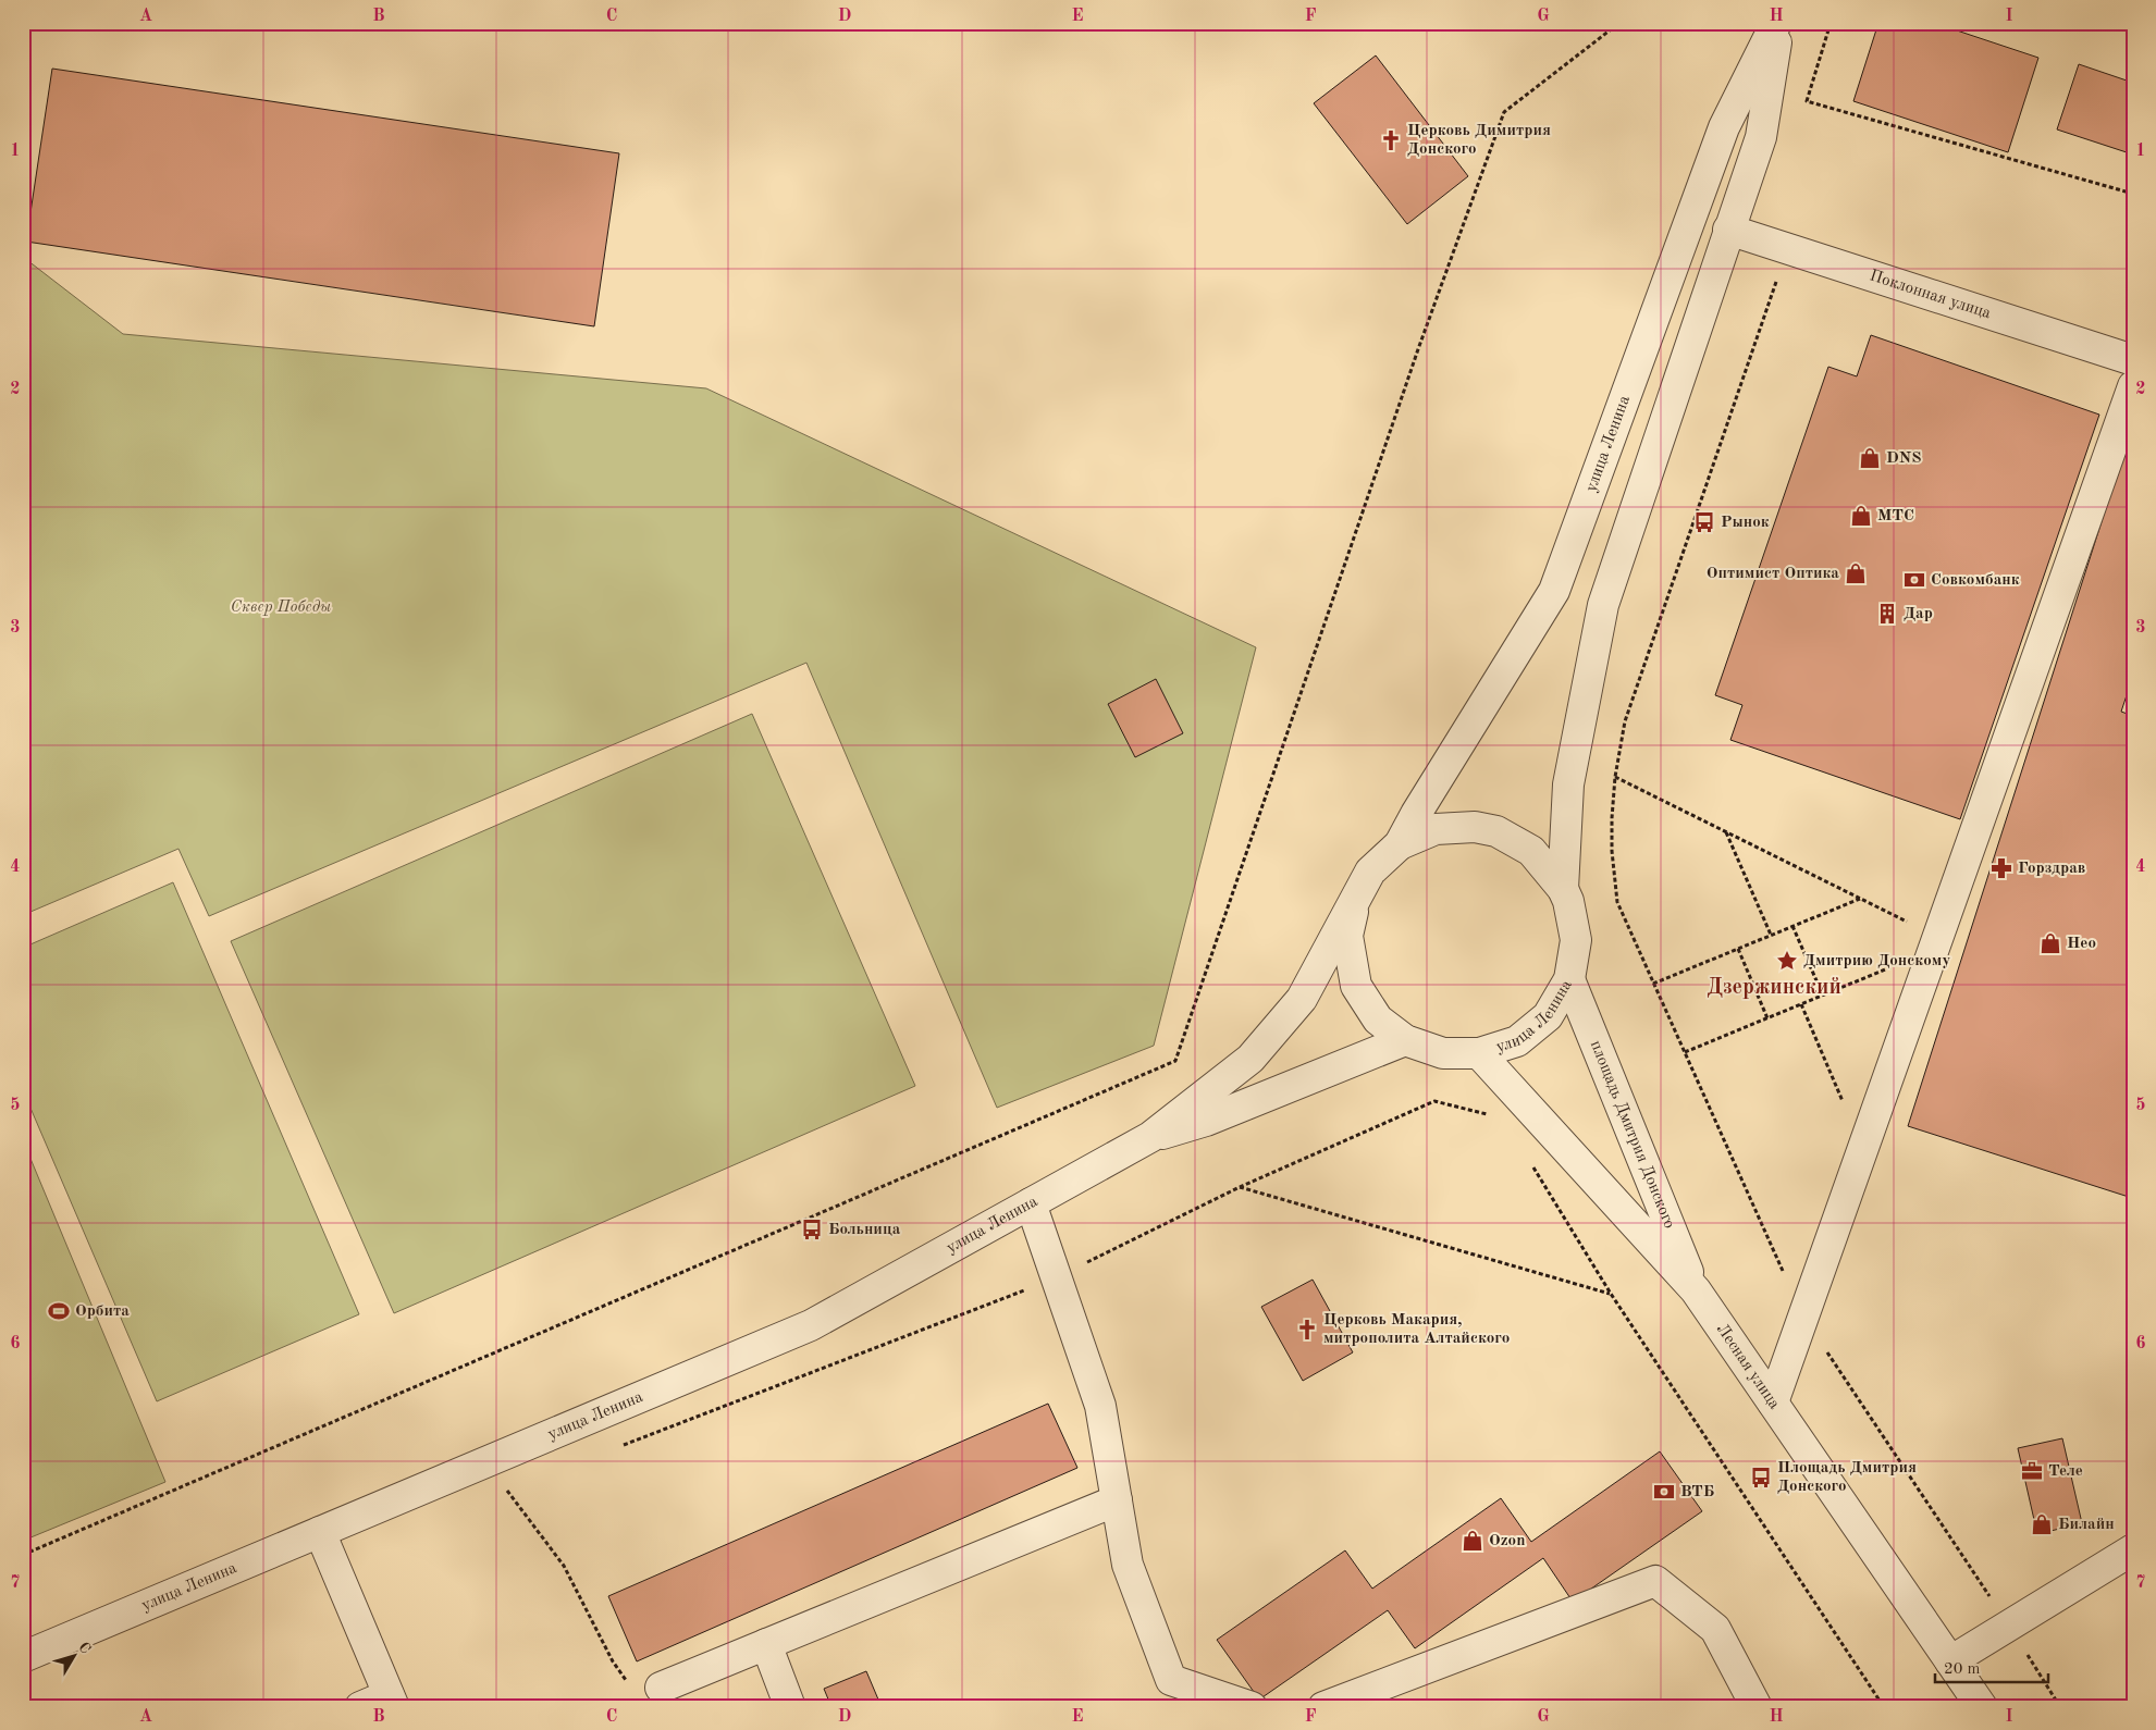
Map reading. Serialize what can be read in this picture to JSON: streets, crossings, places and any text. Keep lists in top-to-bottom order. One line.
{"streets":{"street":["Поклонная улица","улица Ленина","площадь Дмитрия Донского","Лесная улица"]},"crossings":[["Поклонная улица","улица Ленина"],["улица Ленина","площадь Дмитрия Донского"],["улица Ленина","Лесная улица"],["площадь Дмитрия Донского","Лесная улица"]],"districts":["Дзержинский"],"parks":["Сквер Победы"],"places":{"church":["Церковь Димитрия Донского","Церковь Макария, митрополита Алтайского"],"shop":["DNS","МТС","Оптимист Оптика","Нео","Билайн","Ozon"],"bus stop":["Рынок","Больница","Площадь Дмитрия Донского"],"bank":["Совкомбанк","ВТБ"],"building":["Дар"],"pharmacy":["Горздрав"],"place":["Дмитрию Донскому"],"sports":["Орбита"],"office":["Теле"]},"scale_bar":"20 m","north":"top right","grid":{"columns":["A","B","C","D","E","F","G","H","I"],"rows":["1","2","3","4","5","6","7"]}}
